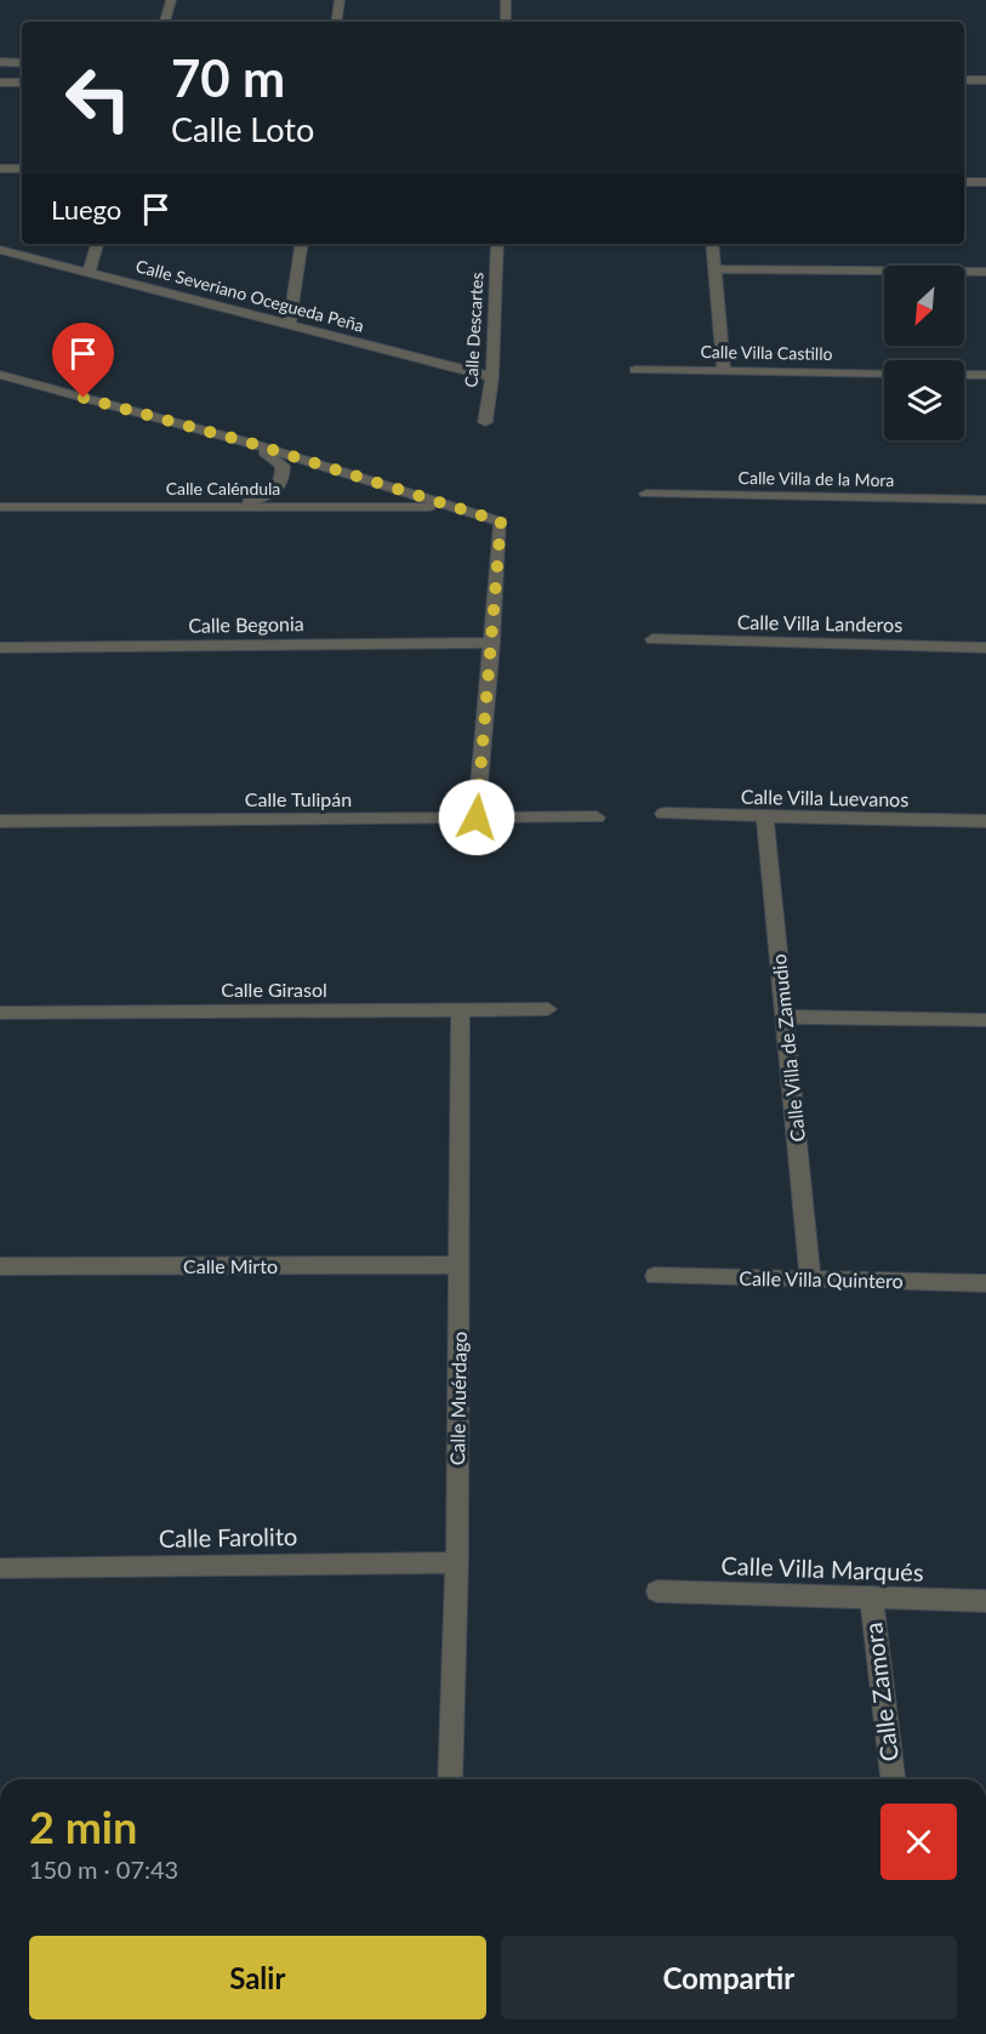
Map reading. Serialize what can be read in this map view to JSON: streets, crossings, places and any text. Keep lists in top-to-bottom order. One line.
{"streets":{"street":["Calle Severiano Ocegueda Peña","Calle Descartes","Calle Villa Castillo","Calle Villa de la Mora","Calle Caléndula","Calle Villa Landeros","Calle Begonia","Calle Villa Luevanos","Calle Tulipán","Calle Girasol","Calle Villa de Zamudio","Calle Mirto","Calle Villa Quintero","Calle Muérdago","Calle Farolito","Calle Villa Marqués","Calle Zamora"]},"crossings":[["Calle Severiano Ocegueda Peña","Calle Descartes"],["Calle Villa Luevanos","Calle Villa de Zamudio"],["Calle Girasol","Calle Muérdago"],["Calle Villa de Zamudio","Calle Villa Quintero"],["Calle Mirto","Calle Muérdago"],["Calle Muérdago","Calle Farolito"],["Calle Villa Marqués","Calle Zamora"]],"north":"bottom left","page":{"turn":["70 m","Calle Loto"],"then":"Luego","heading":["2 min","150 m · 07:43"],"buttons":["Salir","Compartir"]}}
